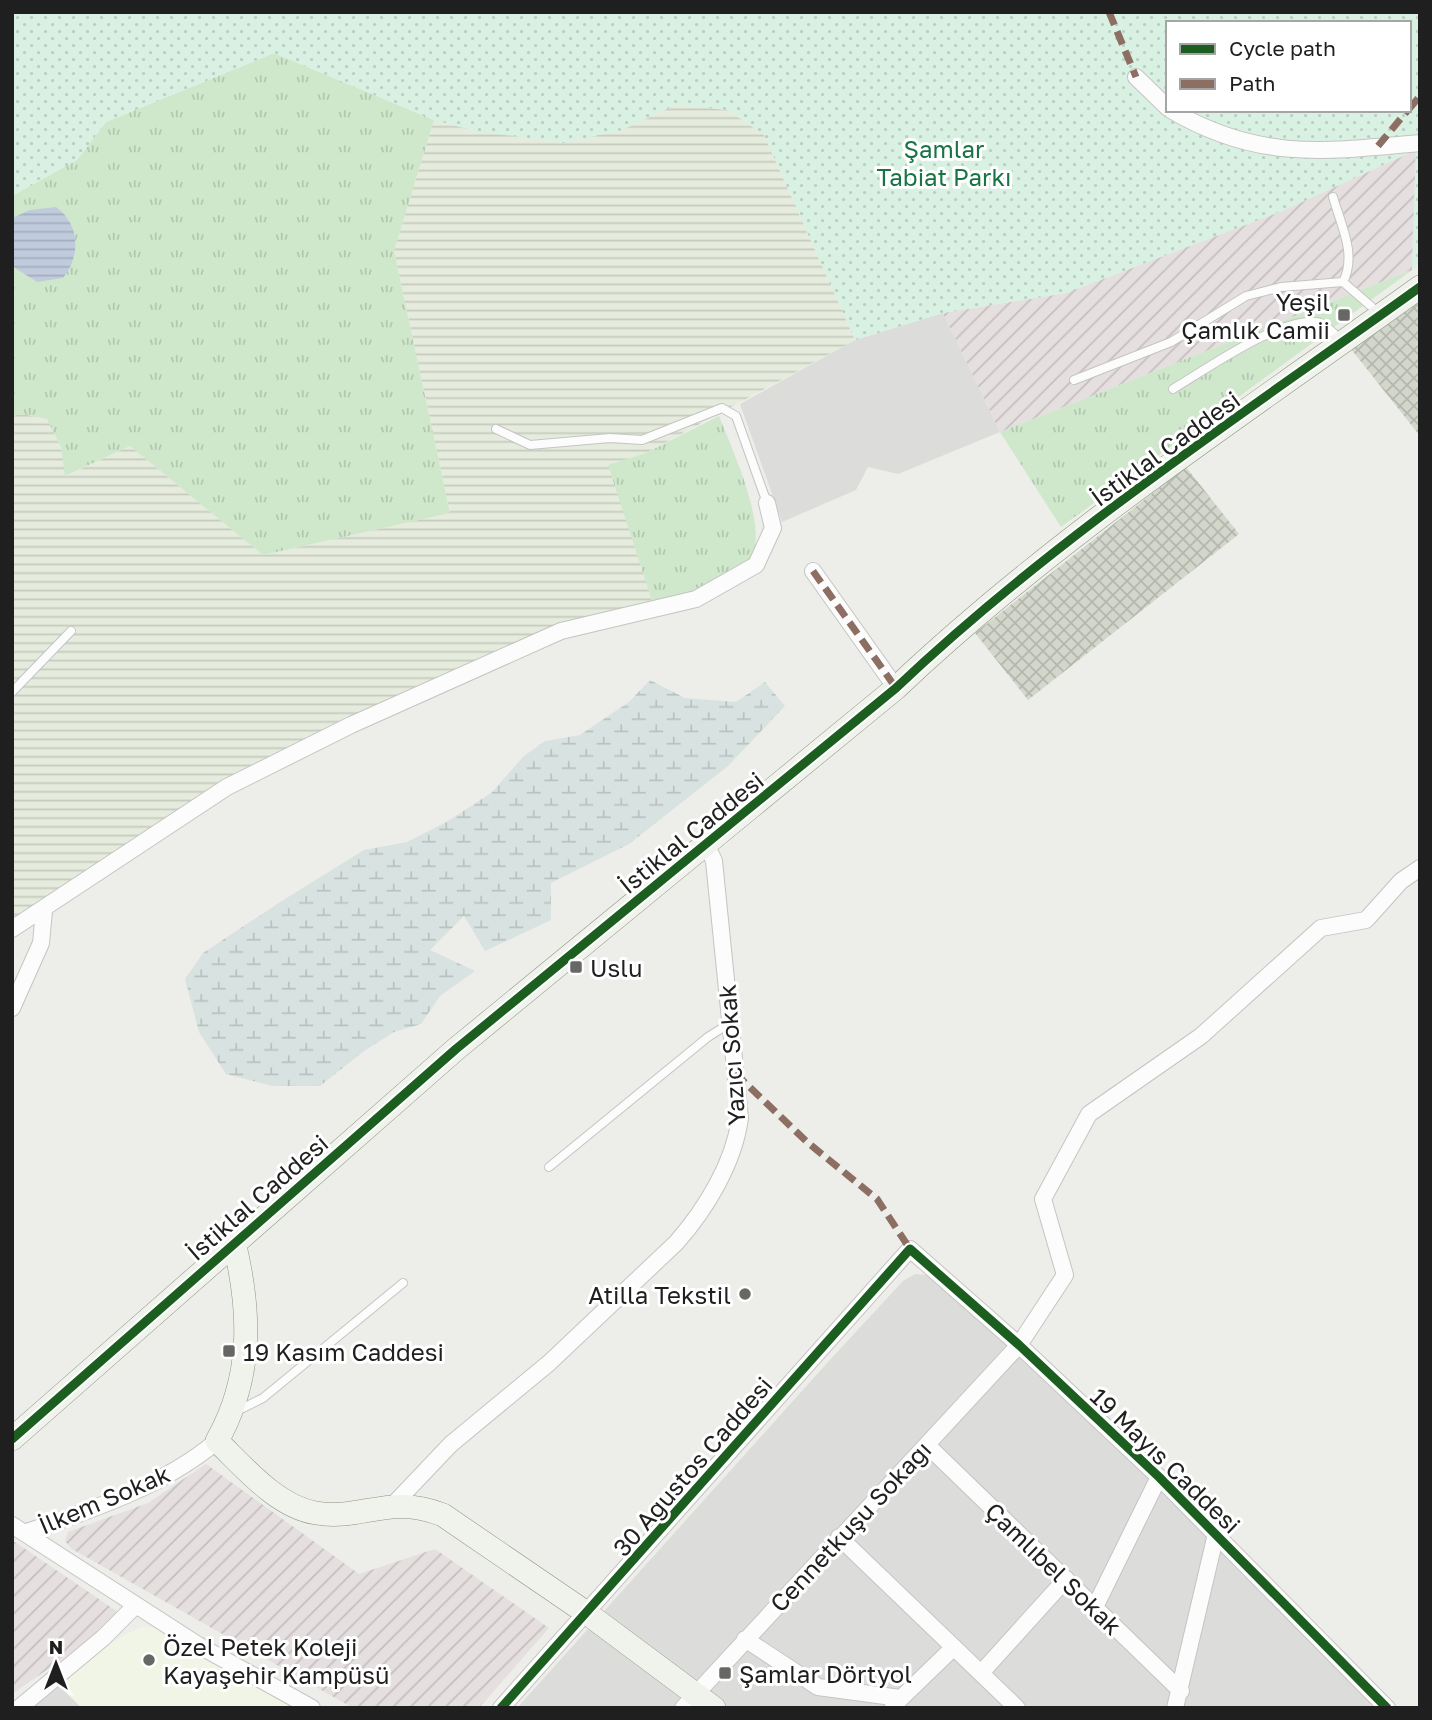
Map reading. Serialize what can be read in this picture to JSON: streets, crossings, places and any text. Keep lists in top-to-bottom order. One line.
{"streets":{"main road":["İstiklal Caddesi"],"street":["Yazıcı Sokak","19 Mayıs Caddesi","30 Ağustos Caddesi","İlkem Sokak","Cennetkuşu Sokağı","Çamlıbel Sokak"]},"crossings":[["İstiklal Caddesi","Yazıcı Sokak"],["19 Mayıs Caddesi","30 Ağustos Caddesi"],["19 Mayıs Caddesi","Cennetkuşu Sokağı"],["Cennetkuşu Sokağı","Çamlıbel Sokak"]],"parks":["Şamlar Tabiat Parkı"],"places":{"transit":["Yeşil Çamlık Camii","Uslu","19 Kasım Caddesi","Şamlar Dörtyol"],"other":["Atilla Tekstil","Özel Petek Koleji Kayaşehir Kampüsü"]},"legend":["Cycle path","Path"],"north":"top"}
